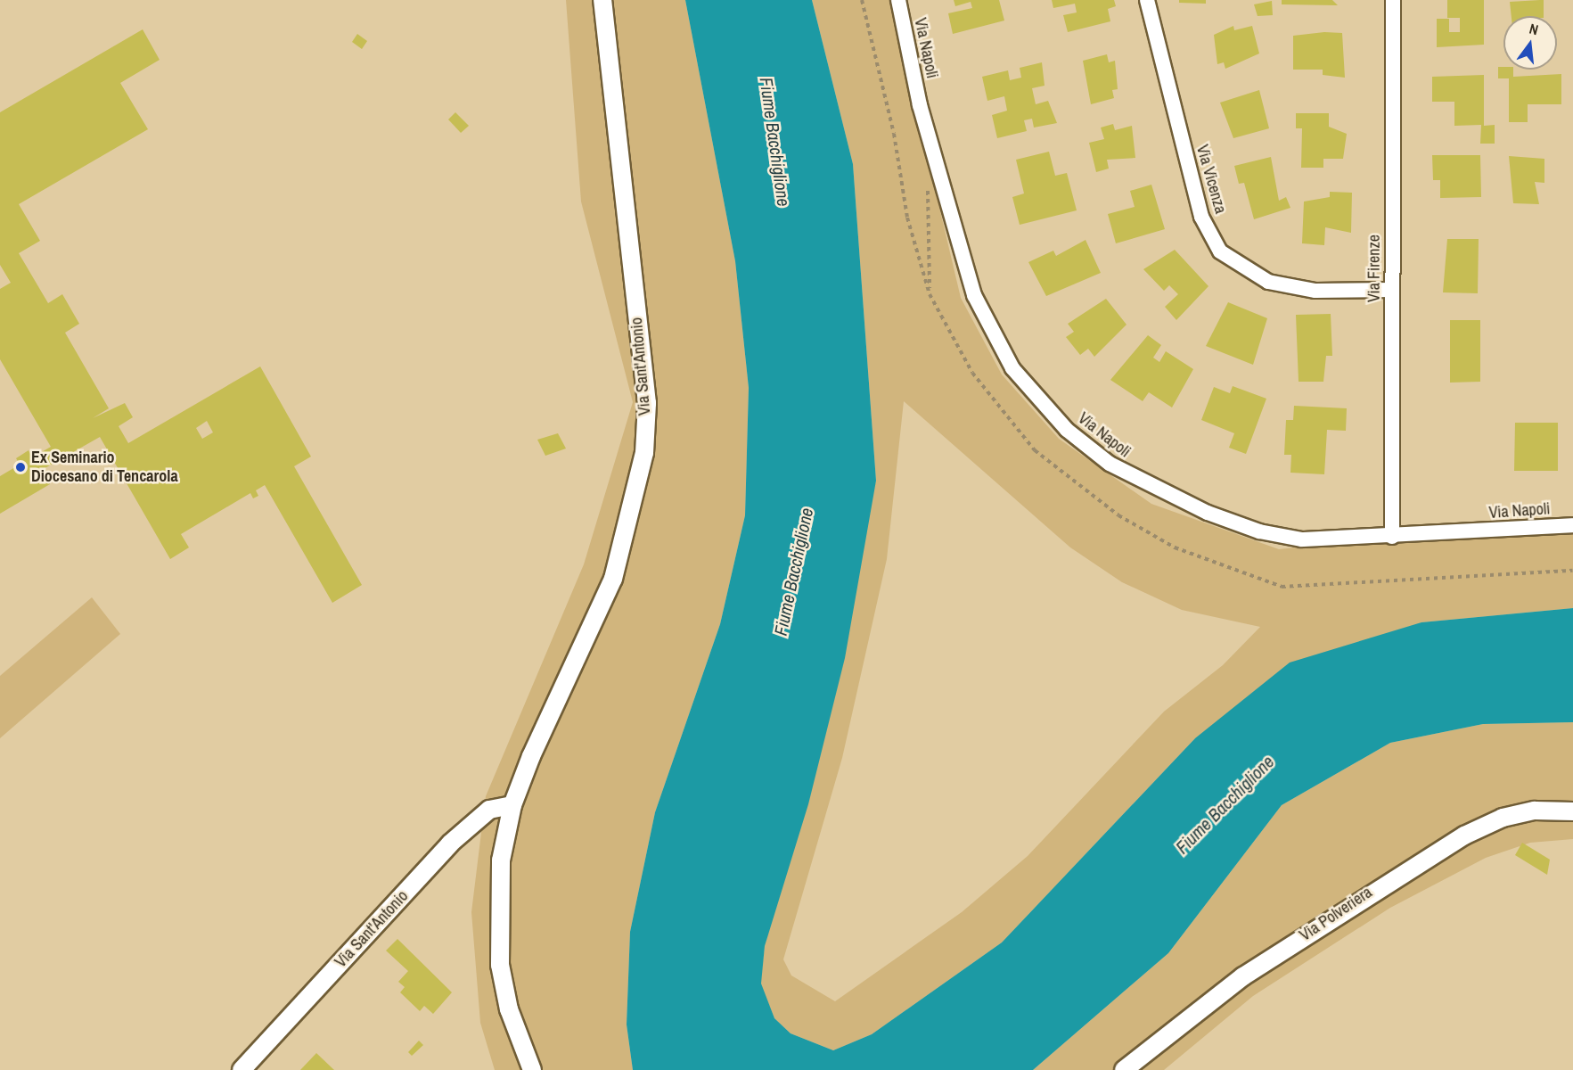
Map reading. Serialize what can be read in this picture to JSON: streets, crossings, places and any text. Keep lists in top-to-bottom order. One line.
{"streets":{"street":["Via Napoli","Via Vicenza","Via Firenze","Via Sant'Antonio","Via Polveriera"]},"crossings":[["Via Napoli","Via Firenze"],["Via Vicenza","Via Firenze"]],"water":["Fiume Bacchiglione"],"places":["Ex Seminario Diocesano di Tencarola"],"north":"top"}
